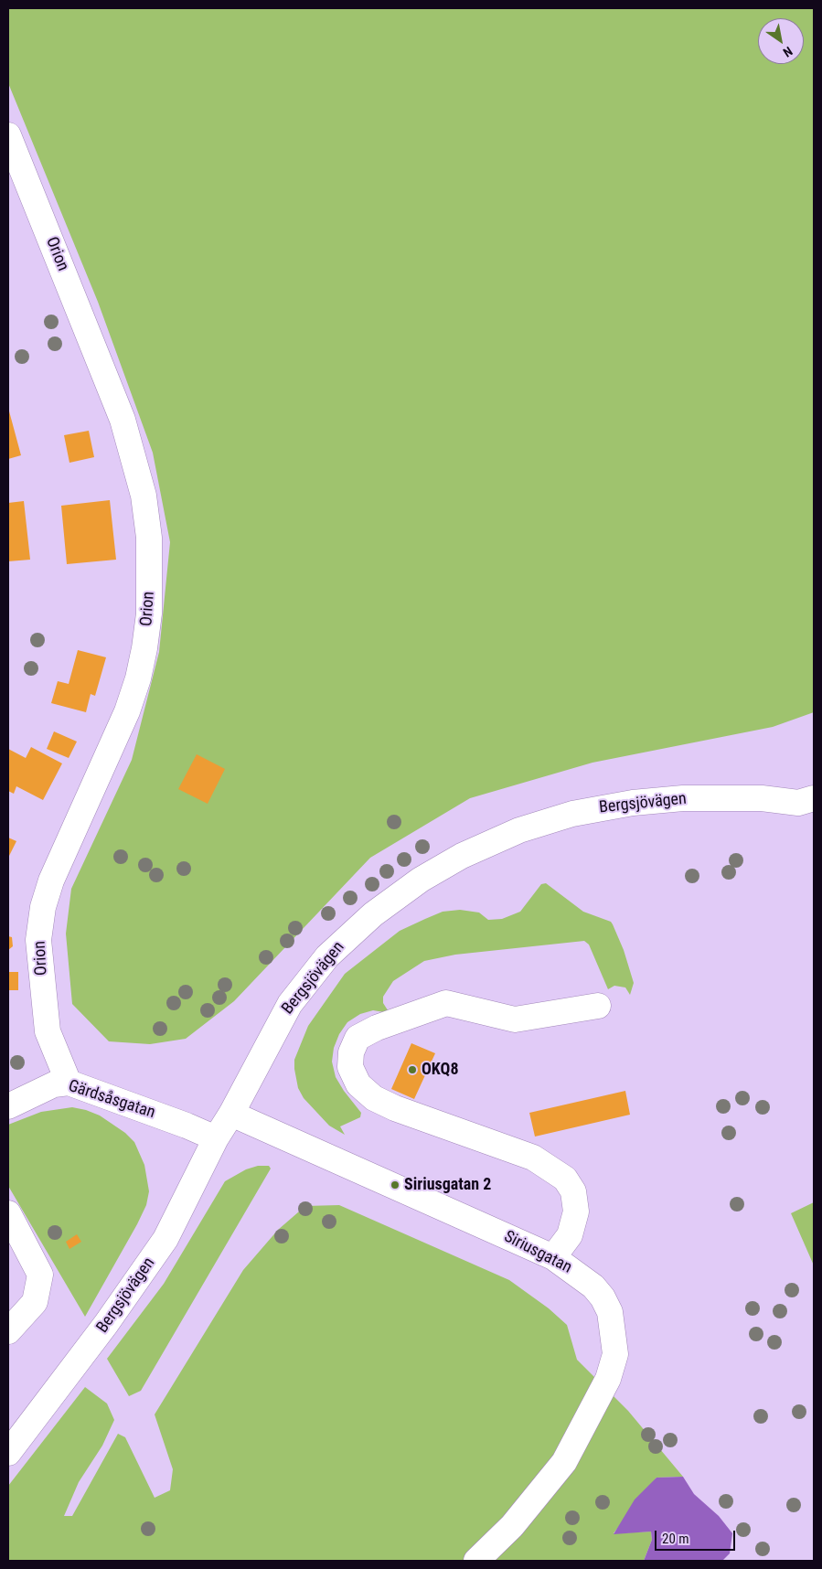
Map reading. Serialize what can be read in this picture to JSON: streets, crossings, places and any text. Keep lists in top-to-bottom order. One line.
{"streets":{"street":["Orion","Bergsjövägen","Gärdsåsgatan","Siriusgatan"]},"crossings":[["Orion","Gärdsåsgatan"],["Bergsjövägen","Gärdsåsgatan"],["Bergsjövägen","Siriusgatan"]],"places":["OKQ8","Siriusgatan 2"],"scale_bar":"20 m","north":"bottom right"}
